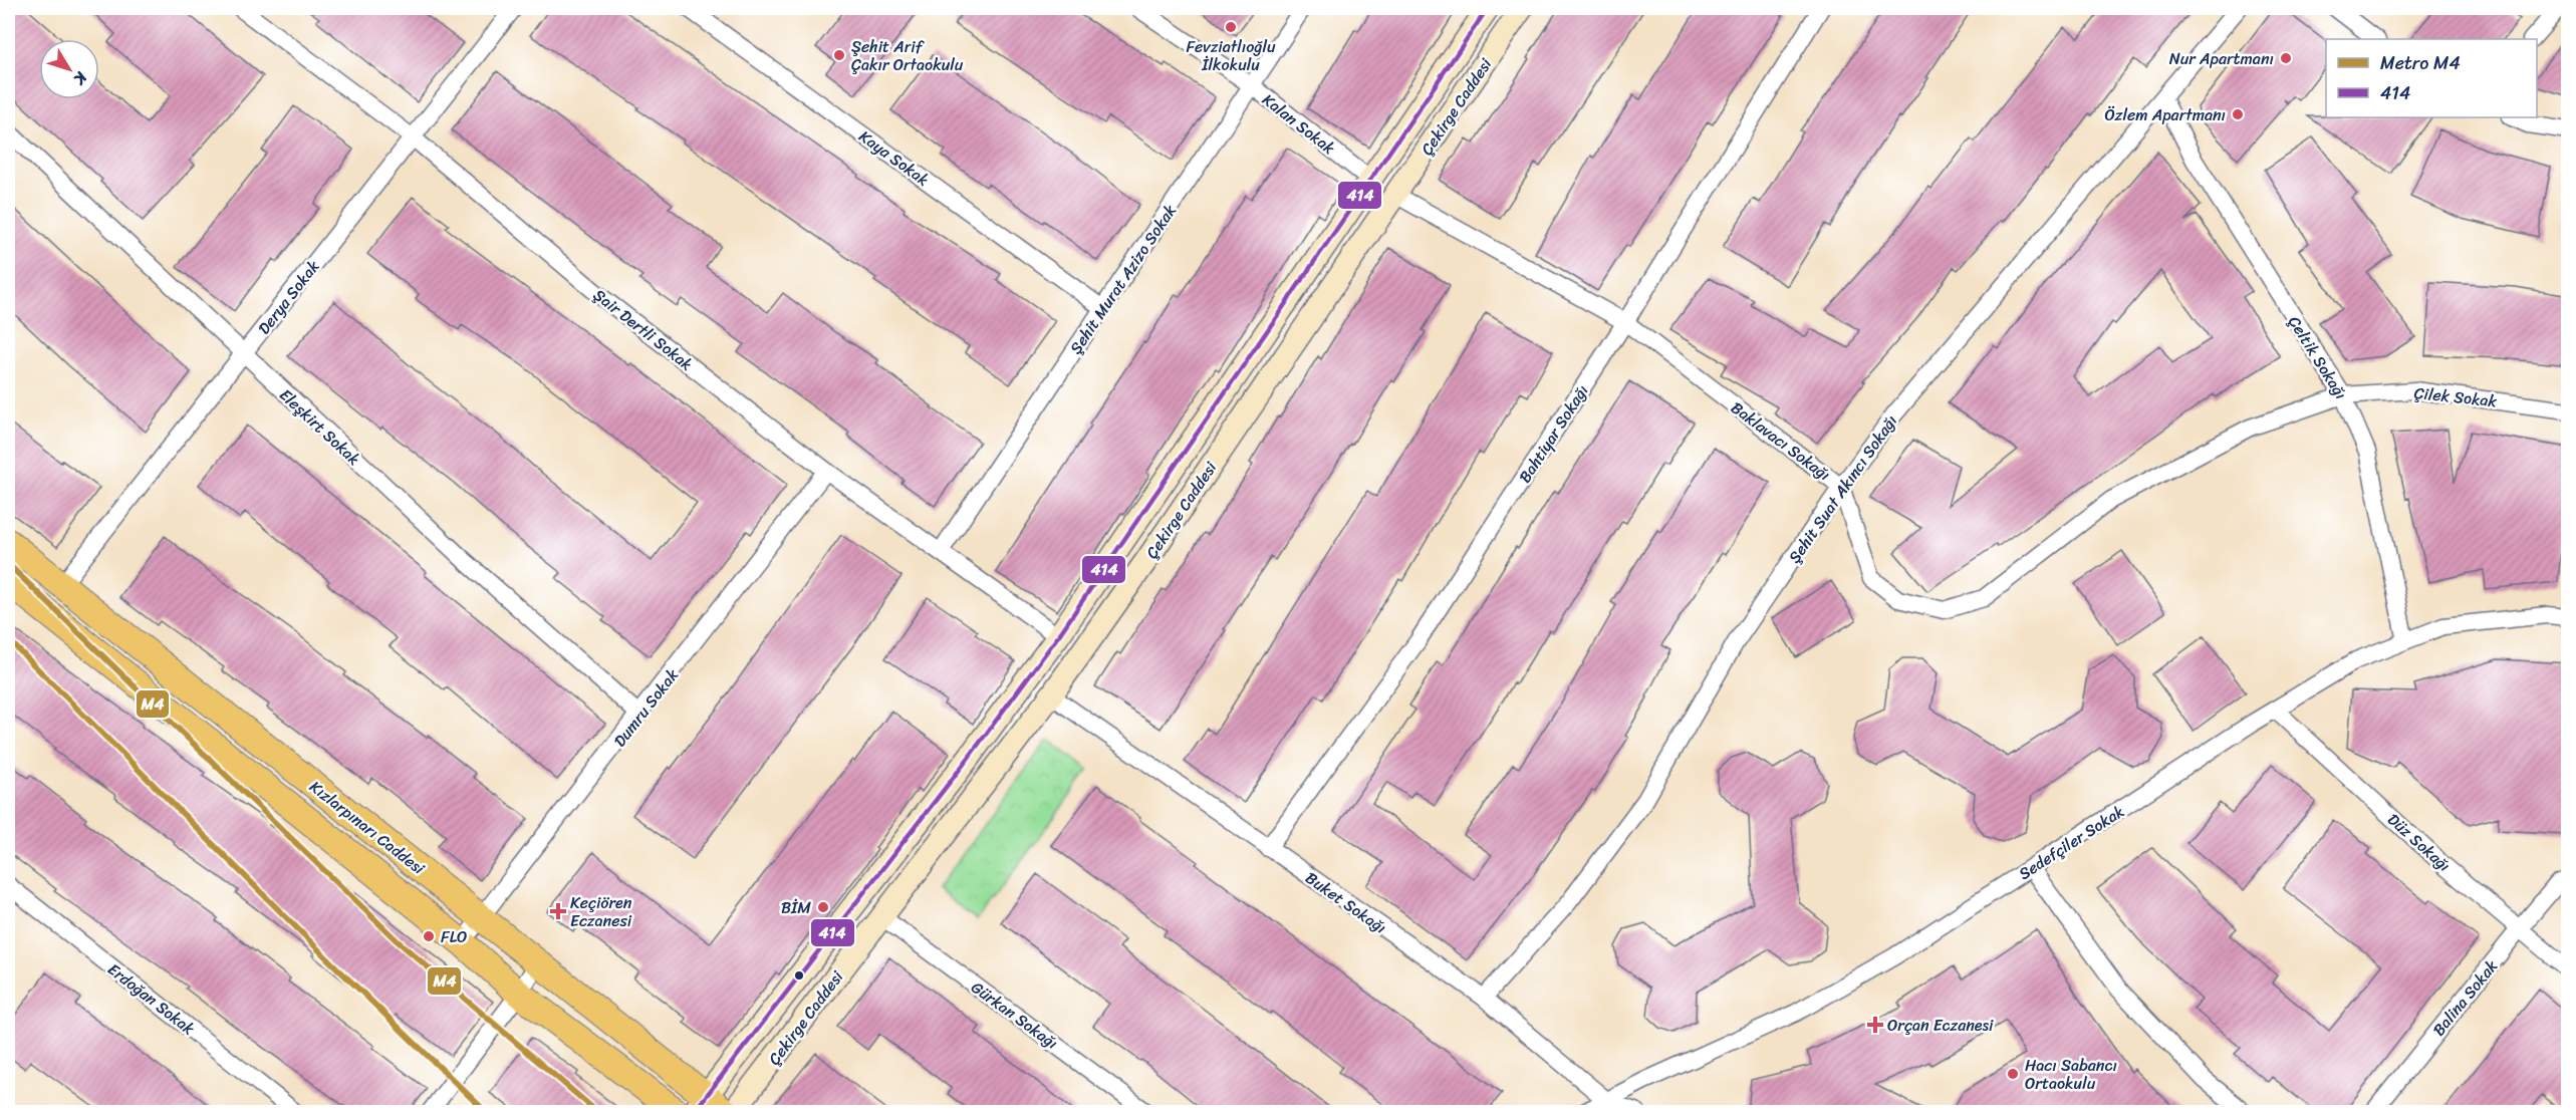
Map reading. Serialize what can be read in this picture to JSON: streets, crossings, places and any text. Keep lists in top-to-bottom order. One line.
{"streets":{"main road":["Çekirge Caddesi","Kızlarpınarı Caddesi"],"street":["Kalan Sokak","Kaya Sokak","Şehit Murat Azizo Sokak","Derya Sokak","Şair Dertli Sokak","Çeltik Sokağı","Çilek Sokak","Eleşkirt Sokak","Bahtiyar Sokağı","Baklavacı Sokağı","Şehit Suat Akıncı Sokağı","Dumru Sokak","Sedefçiler Sokak","Düz Sokağı","Buket Sokağı","Balina Sokak","Erdoğan Sokak","Gürkan Sokağı"]},"crossings":[["Çekirge Caddesi","Kalan Sokak"],["Çekirge Caddesi","Şair Dertli Sokak"],["Çekirge Caddesi","Baklavacı Sokağı"],["Çekirge Caddesi","Kızlarpınarı Caddesi"],["Çekirge Caddesi","Buket Sokağı"],["Çekirge Caddesi","Gürkan Sokağı"],["Kalan Sokak","Şehit Murat Azizo Sokak"],["Kaya Sokak","Şehit Murat Azizo Sokak"],["Şehit Murat Azizo Sokak","Şair Dertli Sokak"],["Derya Sokak","Şair Dertli Sokak"],["Derya Sokak","Eleşkirt Sokak"],["Derya Sokak","Kızlarpınarı Caddesi"],["Şair Dertli Sokak","Dumru Sokak"],["Çeltik Sokağı","Çilek Sokak"],["Çeltik Sokağı","Baklavacı Sokağı"],["Çeltik Sokağı","Şehit Suat Akıncı Sokağı"],["Çeltik Sokağı","Sedefçiler Sokak"],["Çilek Sokak","Baklavacı Sokağı"],["Eleşkirt Sokak","Dumru Sokak"],["Bahtiyar Sokağı","Baklavacı Sokağı"],["Bahtiyar Sokağı","Buket Sokağı"],["Baklavacı Sokağı","Şehit Suat Akıncı Sokağı"],["Şehit Suat Akıncı Sokağı","Buket Sokağı"],["Dumru Sokak","Kızlarpınarı Caddesi"],["Sedefçiler Sokak","Düz Sokağı"],["Sedefçiler Sokak","Buket Sokağı"],["Düz Sokağı","Balina Sokak"]],"places":{"other":["Fevziatlıoğlu İlkokulu","Şehit Arif Çakır Ortaokulu","Nur Apartmanı","Özlem Apartmanı","BİM","FLO","Hacı Sabancı Ortaokulu"],"health":["Keçiören Eczanesi","Orçan Eczanesi"]},"lines":["transit line 414","metro line M4"],"legend":["Metro M4","414"],"north":"bottom right"}
